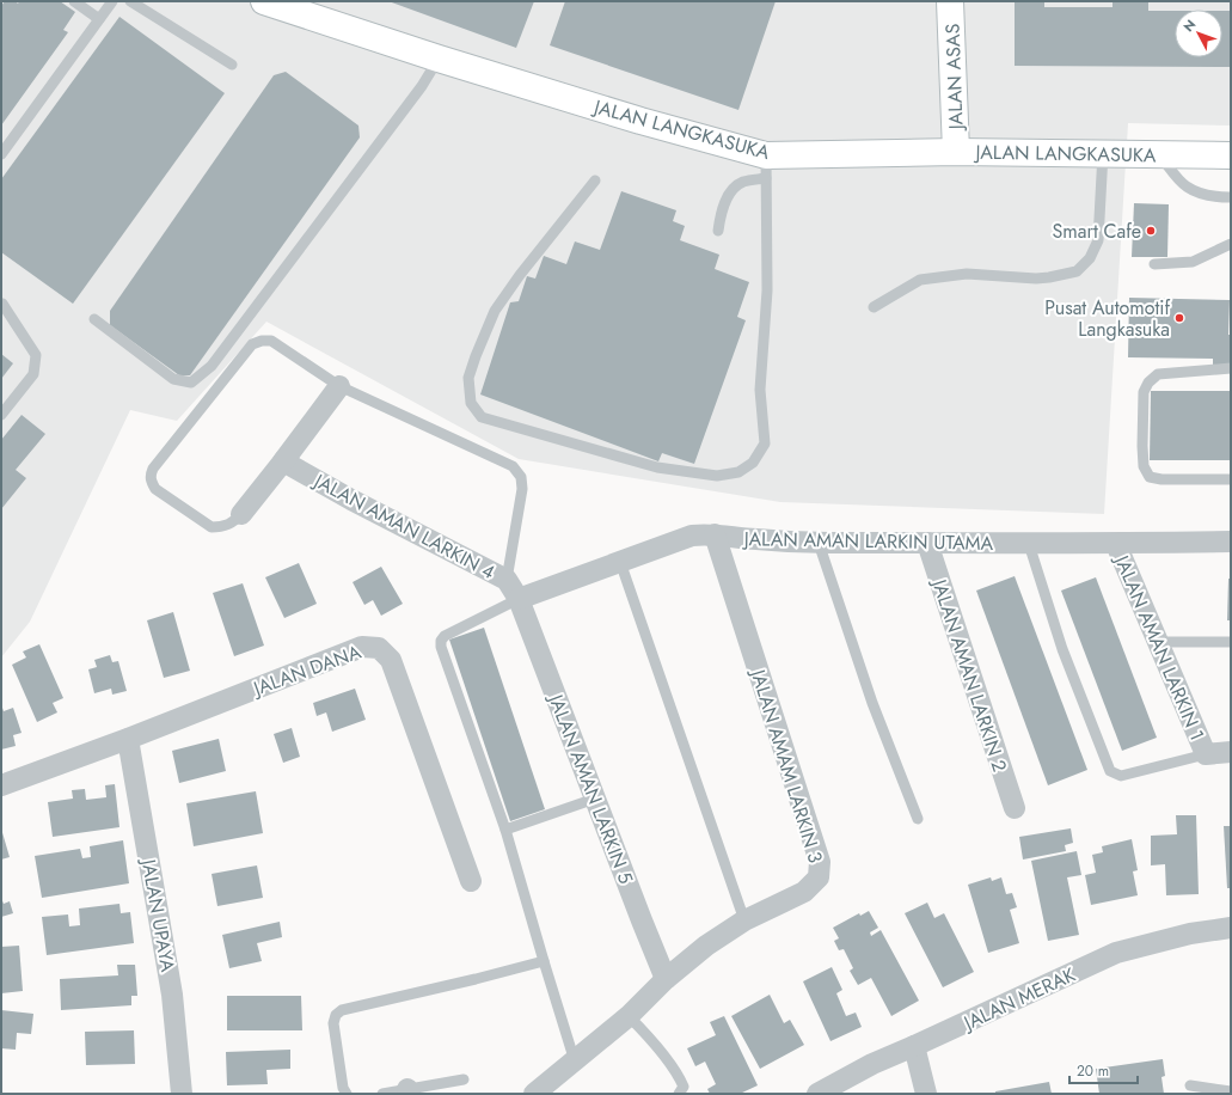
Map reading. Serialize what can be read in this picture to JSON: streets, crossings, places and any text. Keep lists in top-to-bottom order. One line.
{"streets":{"main road":["JALAN ASAS","JALAN LANGKASUKA"],"street":["JALAN AMAN LARKIN 4","JALAN AMAN LARKIN UTAMA","JALAN AMAN LARKIN 1","JALAN DANA","JALAN AMAN LARKIN 2","JALAN AMAM LARKIN 3","JALAN AMAN LARKIN 5","JALAN UPAYA","JALAN MERAK"]},"crossings":[["JALAN ASAS","JALAN LANGKASUKA"],["JALAN AMAN LARKIN 4","JALAN AMAN LARKIN UTAMA"],["JALAN AMAN LARKIN 4","JALAN AMAN LARKIN 5"],["JALAN AMAN LARKIN UTAMA","JALAN AMAN LARKIN 1"],["JALAN AMAN LARKIN UTAMA","JALAN AMAN LARKIN 2"],["JALAN AMAN LARKIN UTAMA","JALAN AMAM LARKIN 3"],["JALAN AMAN LARKIN UTAMA","JALAN AMAN LARKIN 5"],["JALAN DANA","JALAN UPAYA"],["JALAN AMAM LARKIN 3","JALAN AMAN LARKIN 5"]],"places":["Smart Cafe","Pusat Automotif Langkasuka"],"scale_bar":"20 m","north":"top left"}
